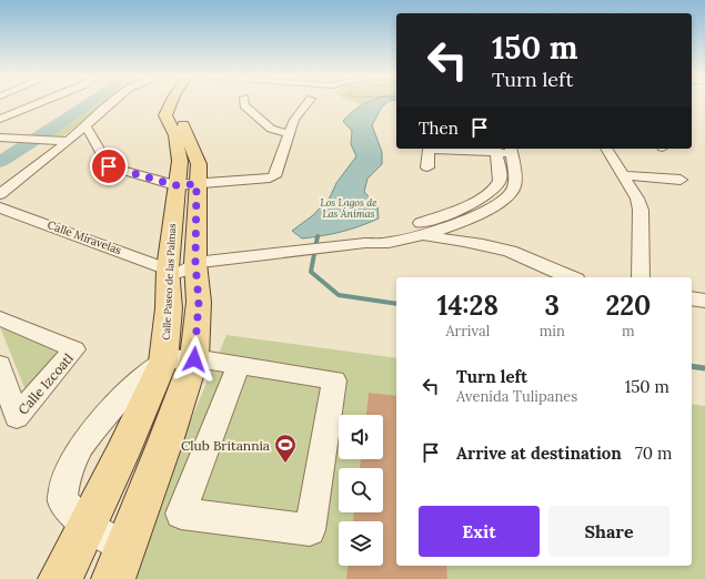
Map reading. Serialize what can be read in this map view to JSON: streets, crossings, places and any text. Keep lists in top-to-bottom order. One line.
{"streets":{"main road":["Calle Paseo de las Palmas"],"street":["Calle Miravelas","Calle Izcoatl"]},"crossings":[["Calle Miravelas","Calle Paseo de las Palmas"]],"water":["Los Lagos de Las Ánimas"],"places":{"sports":["Club Britannia"]},"page":{"turn":["150 m","Turn left"],"then":"Then","eta":["14:28","Arrival","3","min","220","m"],"list":[{"name":"Turn left","note":"Avenida Tulipanes","value":"150 m"},{"name":"Arrive at destination","value":"70 m"}],"buttons":["Exit","Share"]}}
